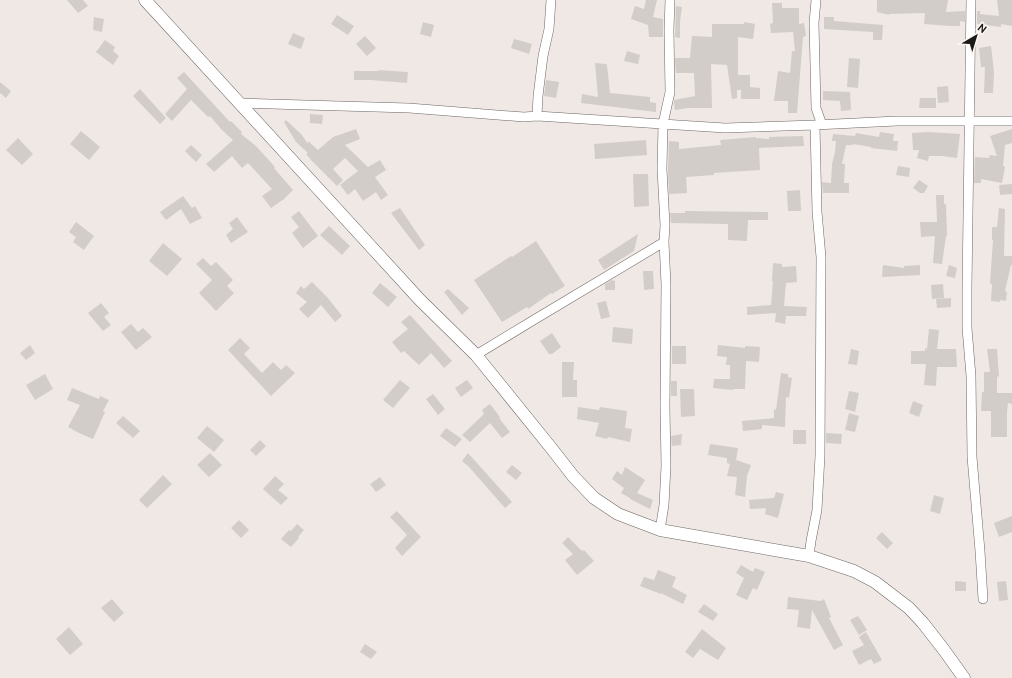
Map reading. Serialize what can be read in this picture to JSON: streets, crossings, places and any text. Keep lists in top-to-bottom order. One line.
{"north":"top right"}
